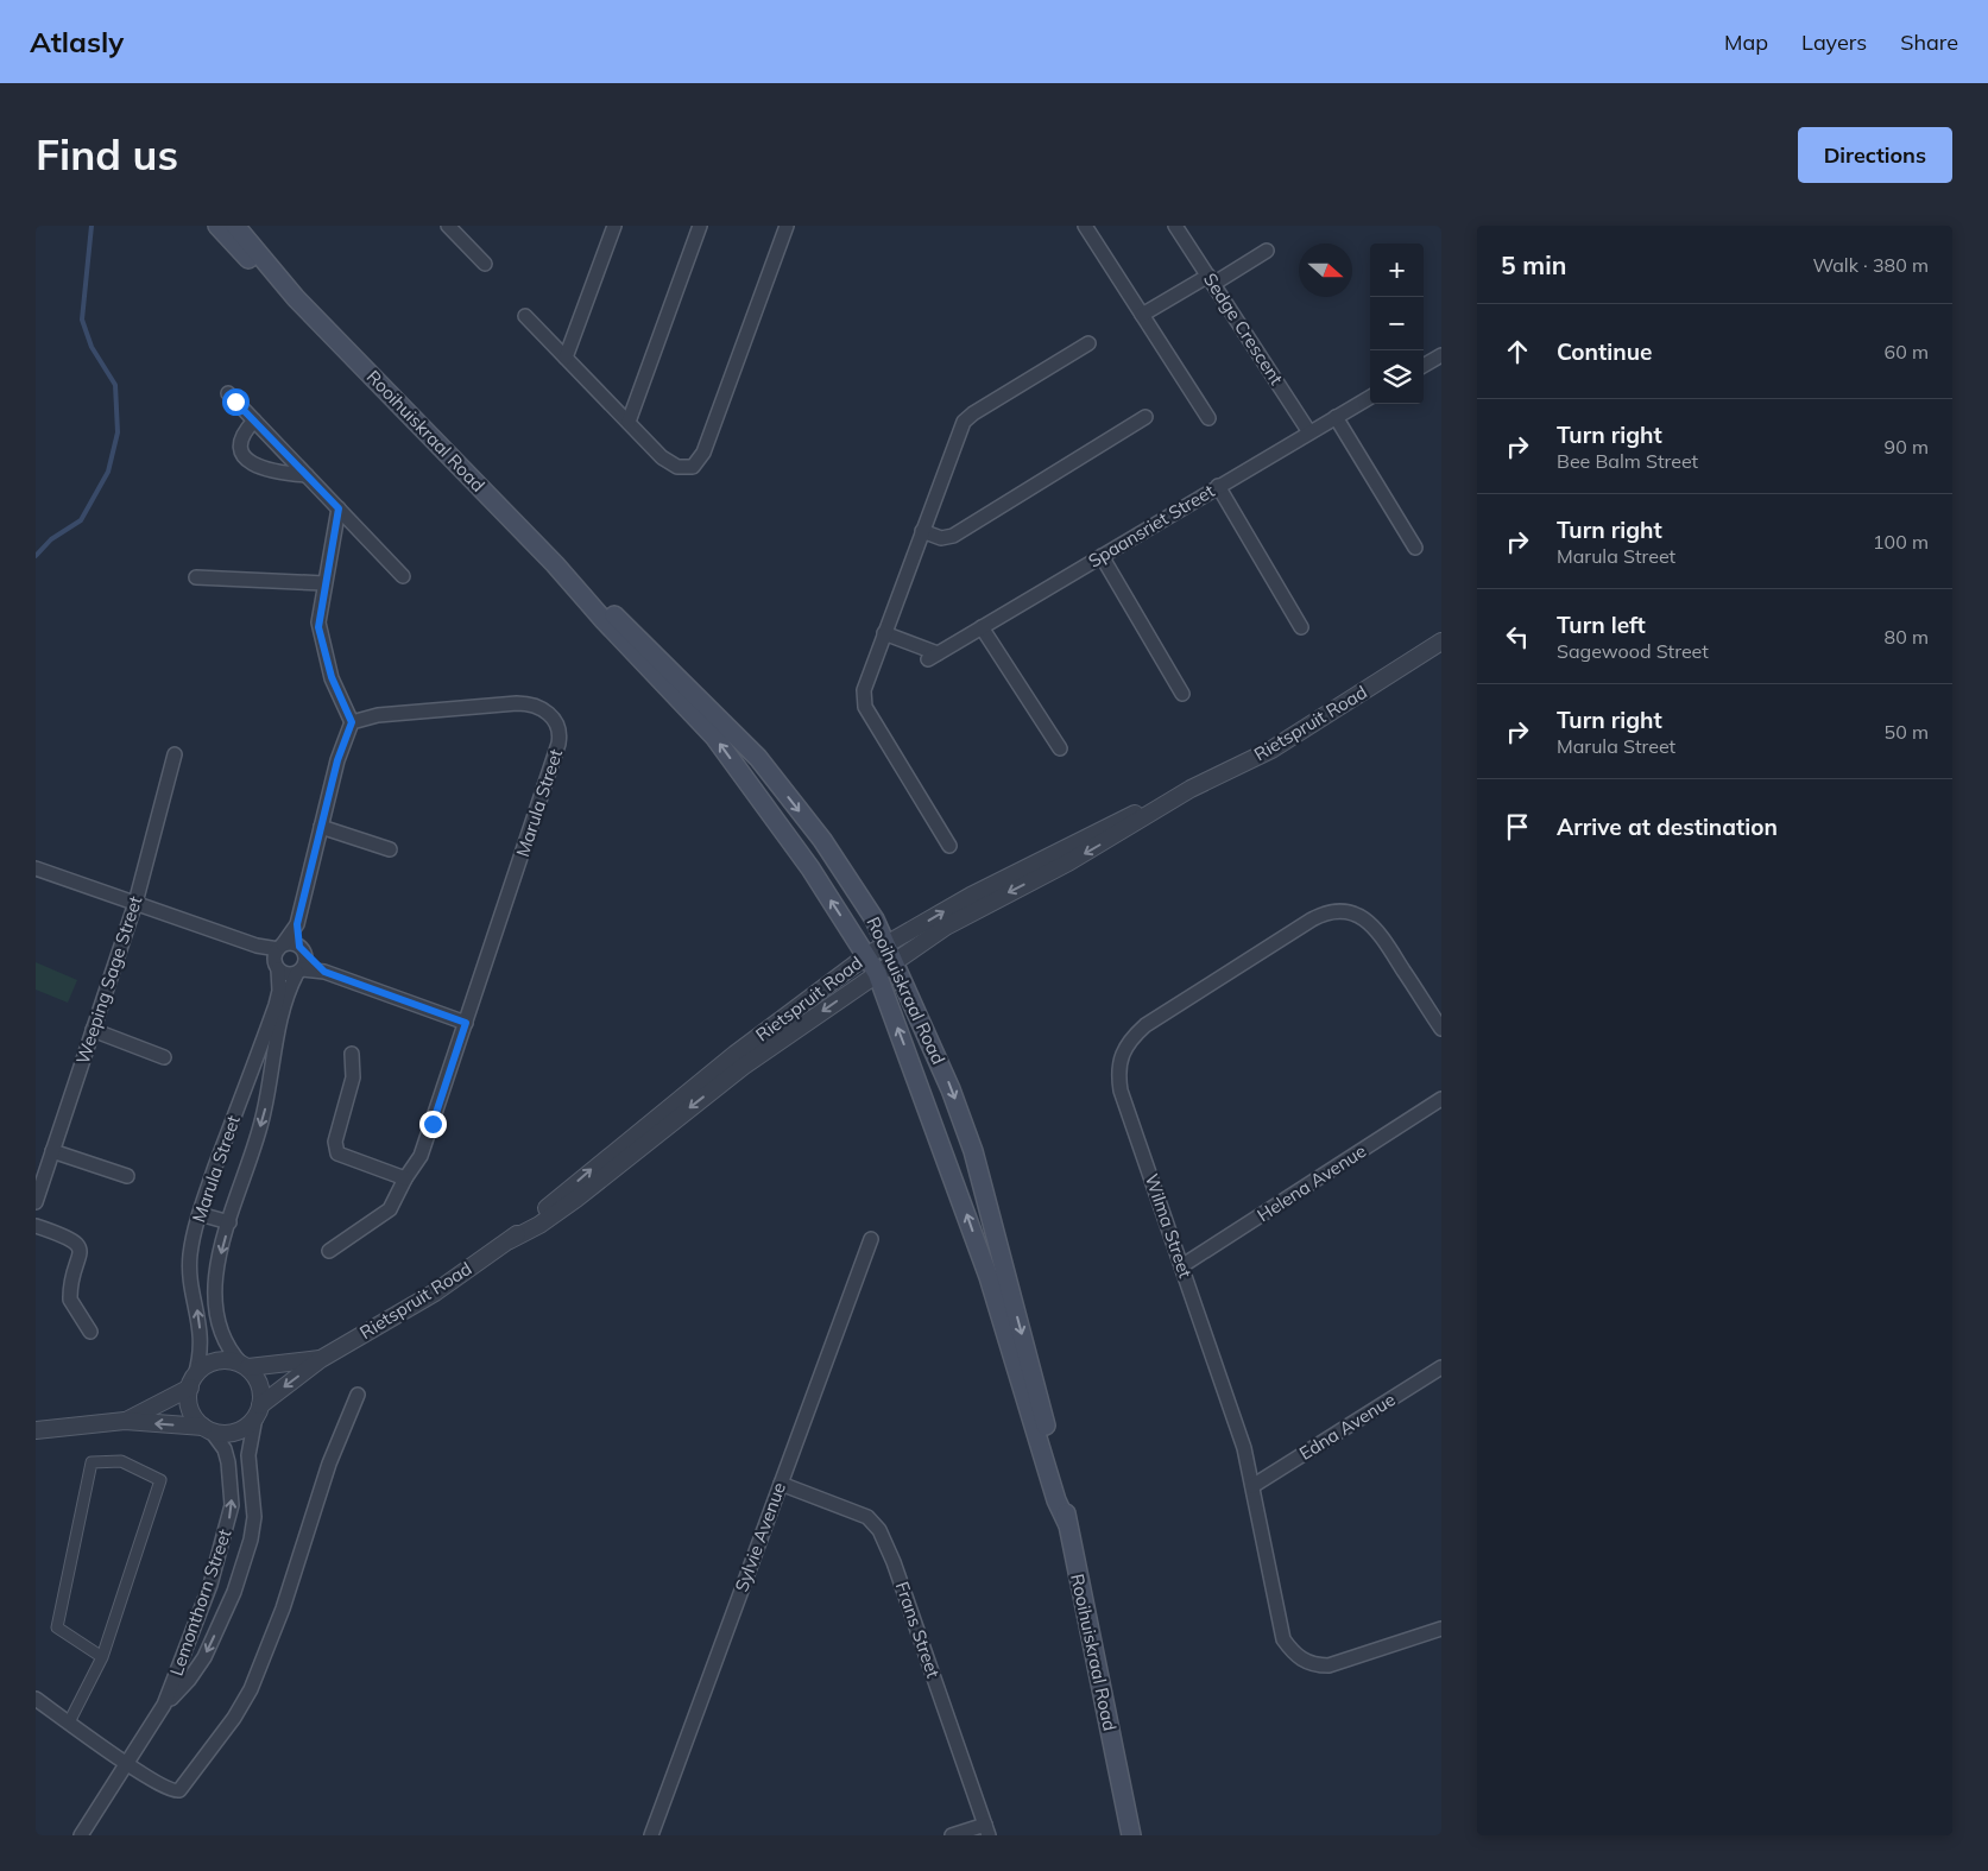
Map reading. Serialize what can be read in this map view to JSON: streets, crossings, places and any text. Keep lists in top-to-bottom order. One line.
{"streets":{"main road":["Rooihuiskraal Road"],"street":["Sedge Crescent","Spaansriet Street","Rietspruit Road","Marula Street","Weeping Sage Street","Helena Avenue","Wilma Street","Edna Avenue","Sylvie Avenue","Lemonthorn Street","Frans Street"]},"crossings":[["Sedge Crescent","Spaansriet Street"],["Rooihuiskraal Road","Rietspruit Road"],["Rietspruit Road","Marula Street"],["Rietspruit Road","Lemonthorn Street"],["Marula Street","Lemonthorn Street"],["Helena Avenue","Wilma Street"],["Wilma Street","Edna Avenue"],["Sylvie Avenue","Frans Street"]],"north":"right","page":{"header":"Atlasly","nav":["Map","Layers","Share"],"buttons":"Directions","title":"Find us","heading":["5 min","Walk · 380 m"],"map_buttons":["+","−"],"list":[["Continue","60 m"],["Turn right","Bee Balm Street","90 m"],["Turn right","Marula Street","100 m"],["Turn left","Sagewood Street","80 m"],["Turn right","Marula Street","50 m"],"Arrive at destination"]}}
